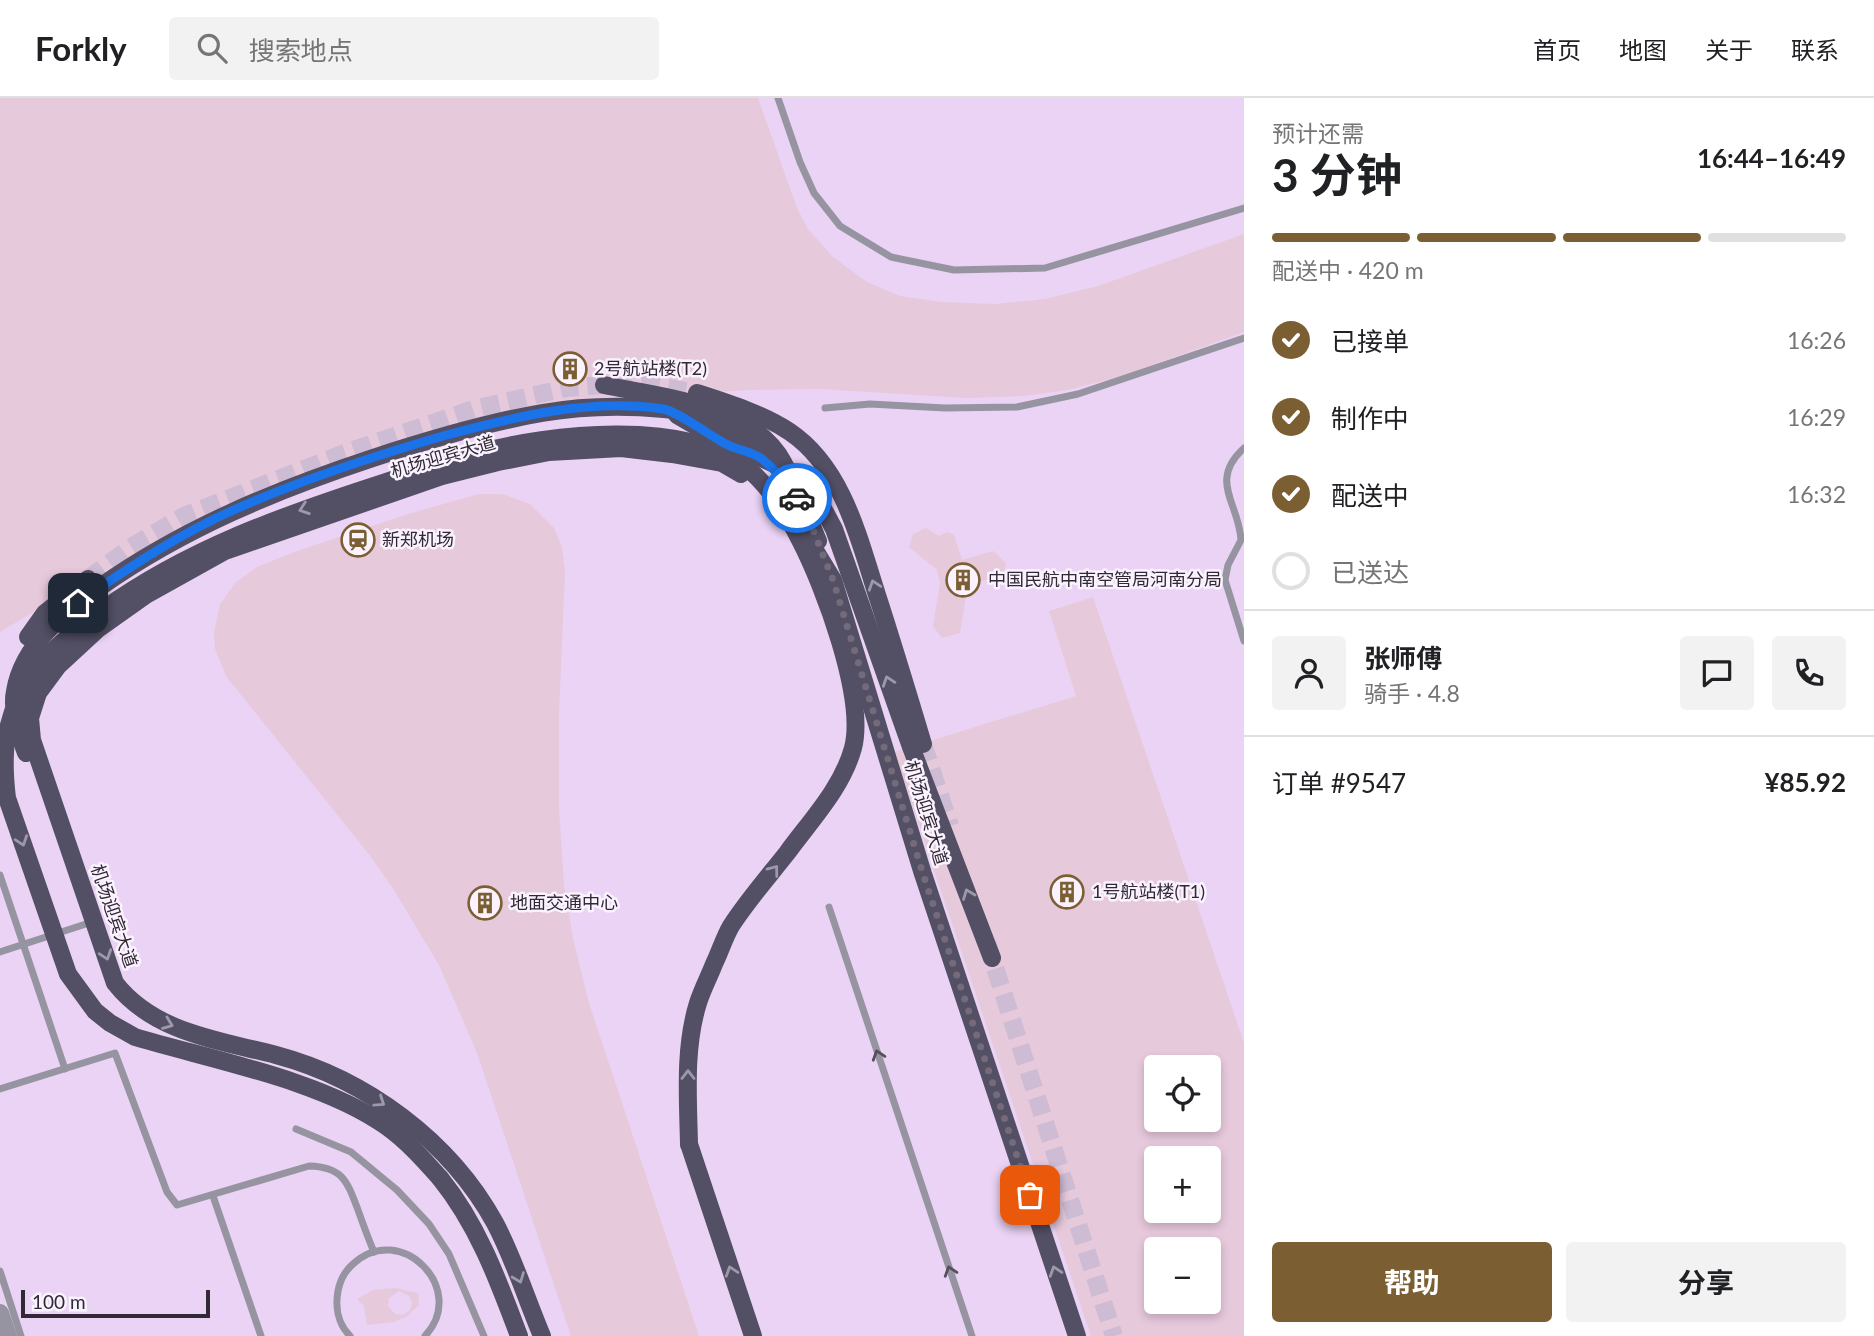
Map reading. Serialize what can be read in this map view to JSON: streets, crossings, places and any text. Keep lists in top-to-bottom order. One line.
{"streets":{"main road":["机场迎宾大道"]},"places":{"building":["2号航站楼(T2)","中国民航中南空管局河南分局","1号航站楼(T1)","地面交通中心"],"station":["新郑机场"]},"scale_bar":"100 m","page":{"header":"Forkly","search":"搜索地点","nav":["首页","地图","关于","联系"],"heading":["3 分钟","预计还需","16:44–16:49"],"panel":["张师傅","骑手 · 4.8","订单 #9547","¥85.92"],"bar":"配送中 · 420 m","list":[["已接单","16:26"],["制作中","16:29"],["配送中","16:32"],"已送达"],"map_buttons":["+","−"],"buttons":["帮助","分享"],"scale":"100 m"}}
